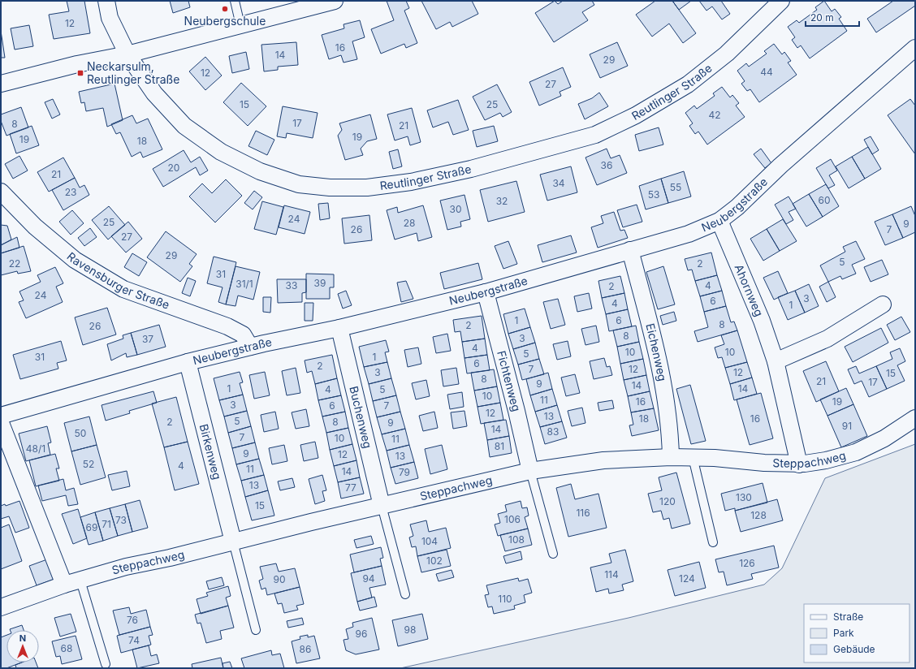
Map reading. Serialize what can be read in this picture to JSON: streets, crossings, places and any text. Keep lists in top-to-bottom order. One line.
{"streets":{"street":["Reutlinger Straße","Neubergstraße","Ravensburger Straße","Ahornweg","Eichenweg","Fichtenweg","Buchenweg","Birkenweg","Steppachweg"]},"crossings":[["Neubergstraße","Ravensburger Straße"],["Neubergstraße","Ahornweg"],["Neubergstraße","Eichenweg"],["Neubergstraße","Fichtenweg"],["Neubergstraße","Buchenweg"],["Neubergstraße","Birkenweg"],["Ahornweg","Steppachweg"],["Eichenweg","Steppachweg"],["Fichtenweg","Steppachweg"],["Buchenweg","Steppachweg"],["Birkenweg","Steppachweg"]],"places":{"other":["Neubergschule"],"transit":["Neckarsulm, Reutlinger Straße"]},"house_numbers":["12","16","14","29","44","12","27","15","25","42","17","8","21","19","19","18","36","20","21","34","55","23","53","60","32","30","24","25","28","9","26","7","27","29","5","22","2","31","39","31/1","33","4","2","24","3","6","4","1","1","6","8","2","26","8","3","37","4","10","10","5","31","1","6","2","7","12","3","12","15","8","21","17","9","14","1","14","4","5","10","11","16","19","3","6","7","12","13","18","16","5","2","8","9","91","14","83","50","7","10","11","81","48/1","9","12","13","52","4","11","14","79","13","77","130","120","15","116","128","106","73","71","69","108","104","102","126","114","94","124","90","110","76","98","96","74","68","86"],"legend":["Straße","Park","Gebäude"],"scale_bar":"20 m","north":"top"}
